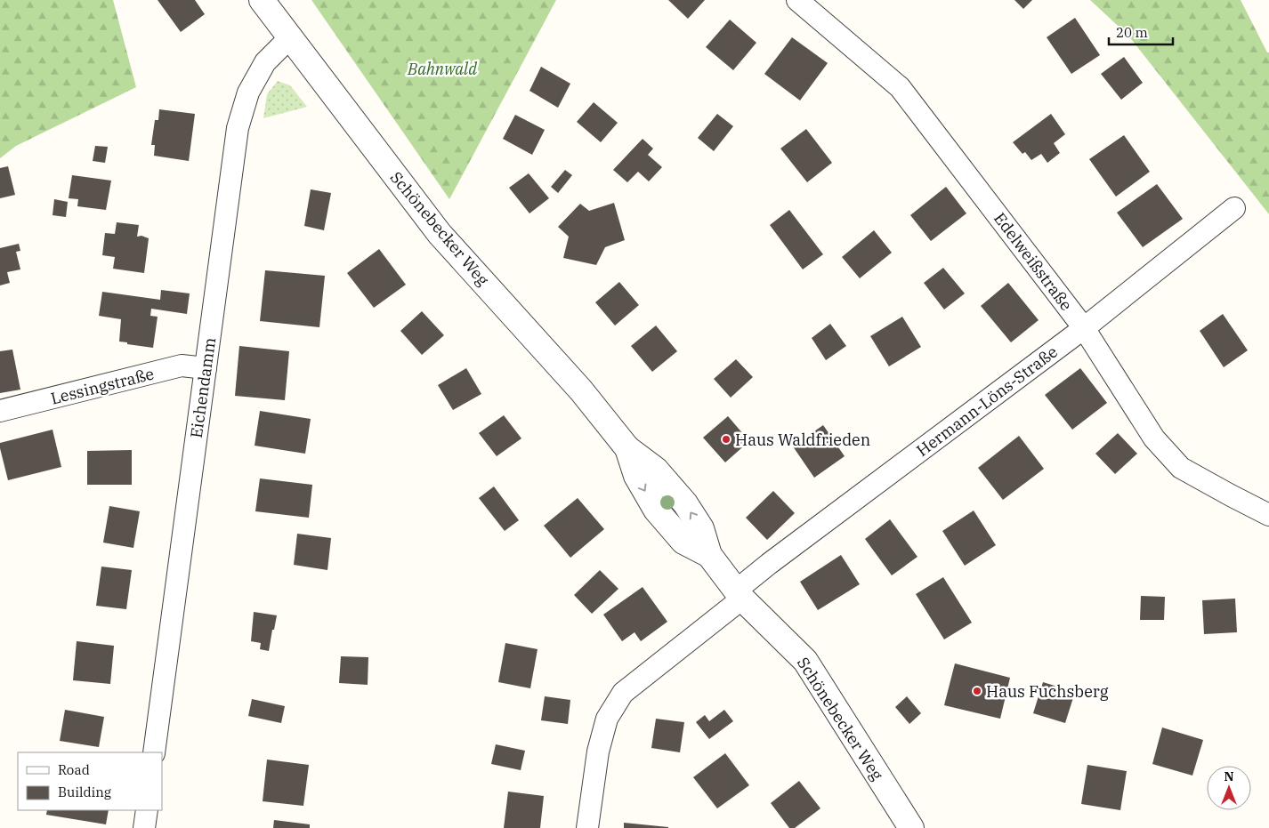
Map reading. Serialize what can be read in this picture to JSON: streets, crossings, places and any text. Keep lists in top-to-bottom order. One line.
{"streets":{"street":["Schönebecker Weg","Edelweißstraße","Lessingstraße","Eichendamm","Hermann-Löns-Straße"]},"crossings":[["Schönebecker Weg","Eichendamm"],["Schönebecker Weg","Hermann-Löns-Straße"],["Edelweißstraße","Hermann-Löns-Straße"],["Lessingstraße","Eichendamm"]],"parks":["Bahnwald"],"places":["Haus Waldfrieden","Haus Fuchsberg"],"legend":["Road","Building"],"scale_bar":"20 m","north":"top"}
